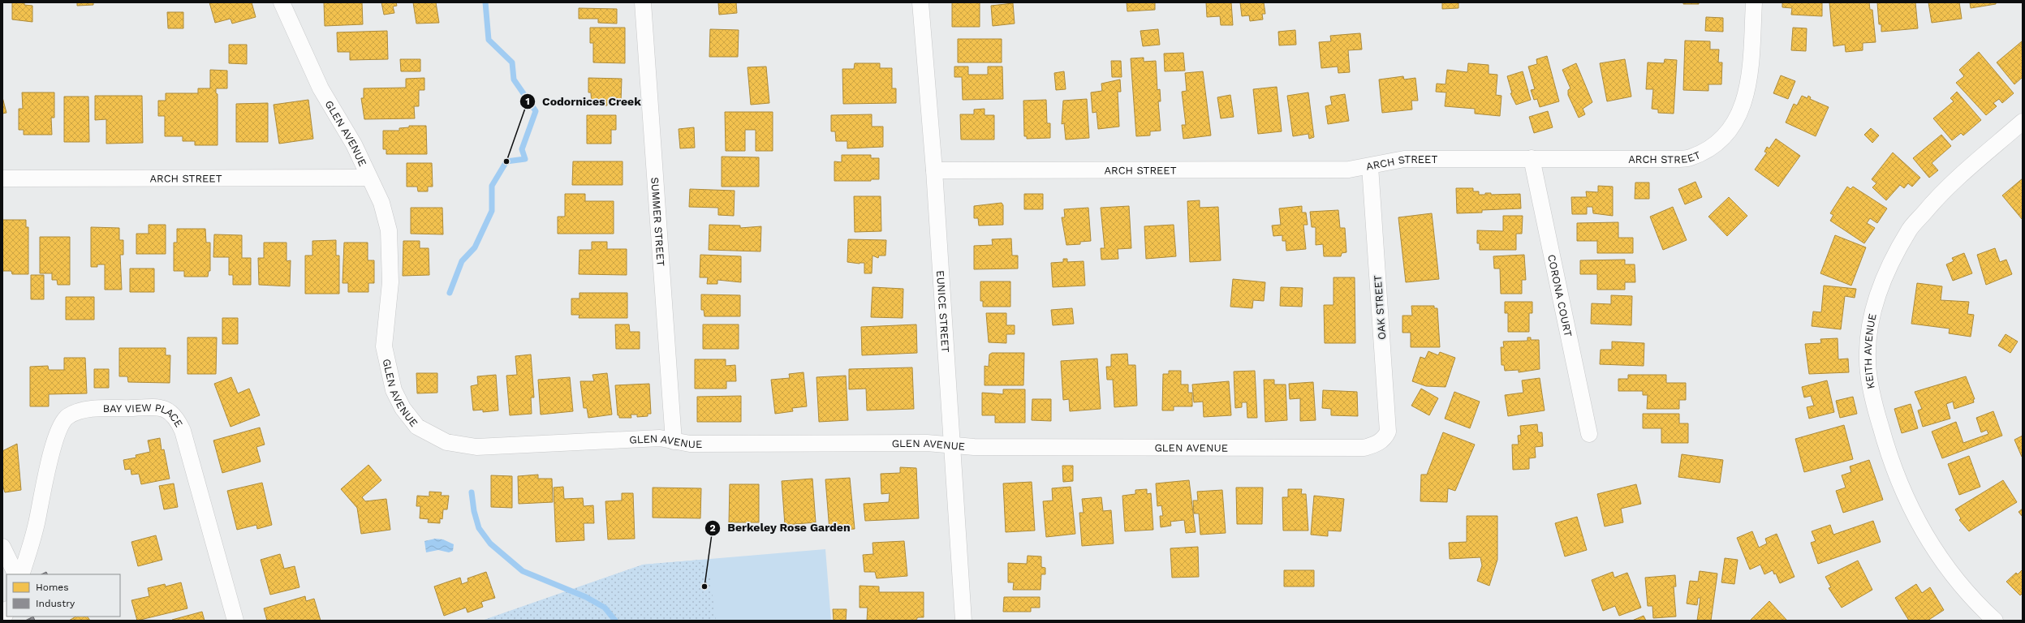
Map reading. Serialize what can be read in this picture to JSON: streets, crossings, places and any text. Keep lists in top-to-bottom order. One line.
{"streets":{"street":["GLEN AVENUE","ARCH STREET","SUMMER STREET","CORONA COURT","OAK STREET","EUNICE STREET","KEITH AVENUE","BAY VIEW PLACE"]},"crossings":[["GLEN AVENUE","ARCH STREET"],["GLEN AVENUE","SUMMER STREET"],["GLEN AVENUE","OAK STREET"],["GLEN AVENUE","EUNICE STREET"],["ARCH STREET","CORONA COURT"],["ARCH STREET","OAK STREET"],["ARCH STREET","EUNICE STREET"]],"places":["Codornices Creek","Berkeley Rose Garden"],"legend":["Homes","Industry"]}
